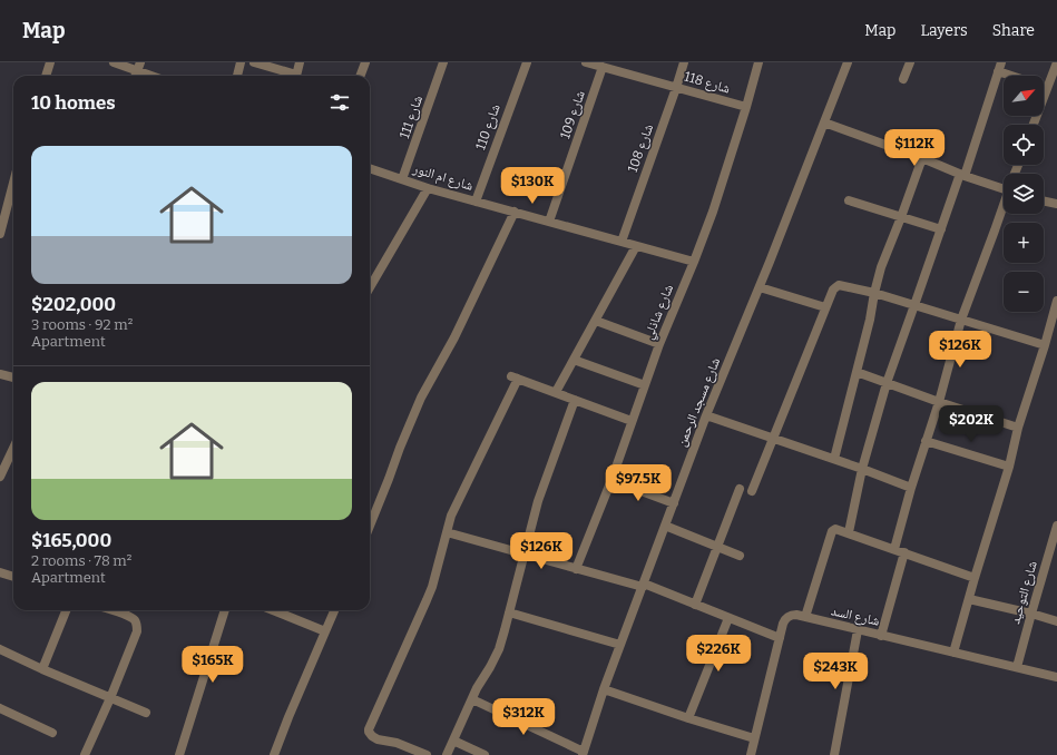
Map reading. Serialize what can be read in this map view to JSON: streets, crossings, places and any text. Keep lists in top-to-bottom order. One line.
{"streets":{"street":["شارع 118","شارع 109","شارع 111","شارع 110","شارع 108","شارع ام النور","شارع شاذلي","شارع مسجد الرحمن","شارع التوحيد","شارع السد"]},"crossings":[["شارع 118","شارع 109"],["شارع 118","شارع 108"],["شارع 118","شارع شاذلي"],["شارع 109","شارع ام النور"],["شارع 111","شارع ام النور"],["شارع 110","شارع ام النور"],["شارع 108","شارع ام النور"],["شارع ام النور","شارع شاذلي"],["شارع التوحيد","شارع السد"]],"north":"top right","page":{"header":"Map","nav":["Map","Layers","Share"],"map_buttons":["+","−"],"heading":"10 homes","price":["$112K","$130K","$126K","$202K","$97.5K","$126K","$226K","$165K","$243K","$312K"],"list":[{"name":"$202,000","note":"3 rooms · 92 m² · Apartment"},{"name":"$165,000","note":"2 rooms · 78 m² · Apartment"}]}}
